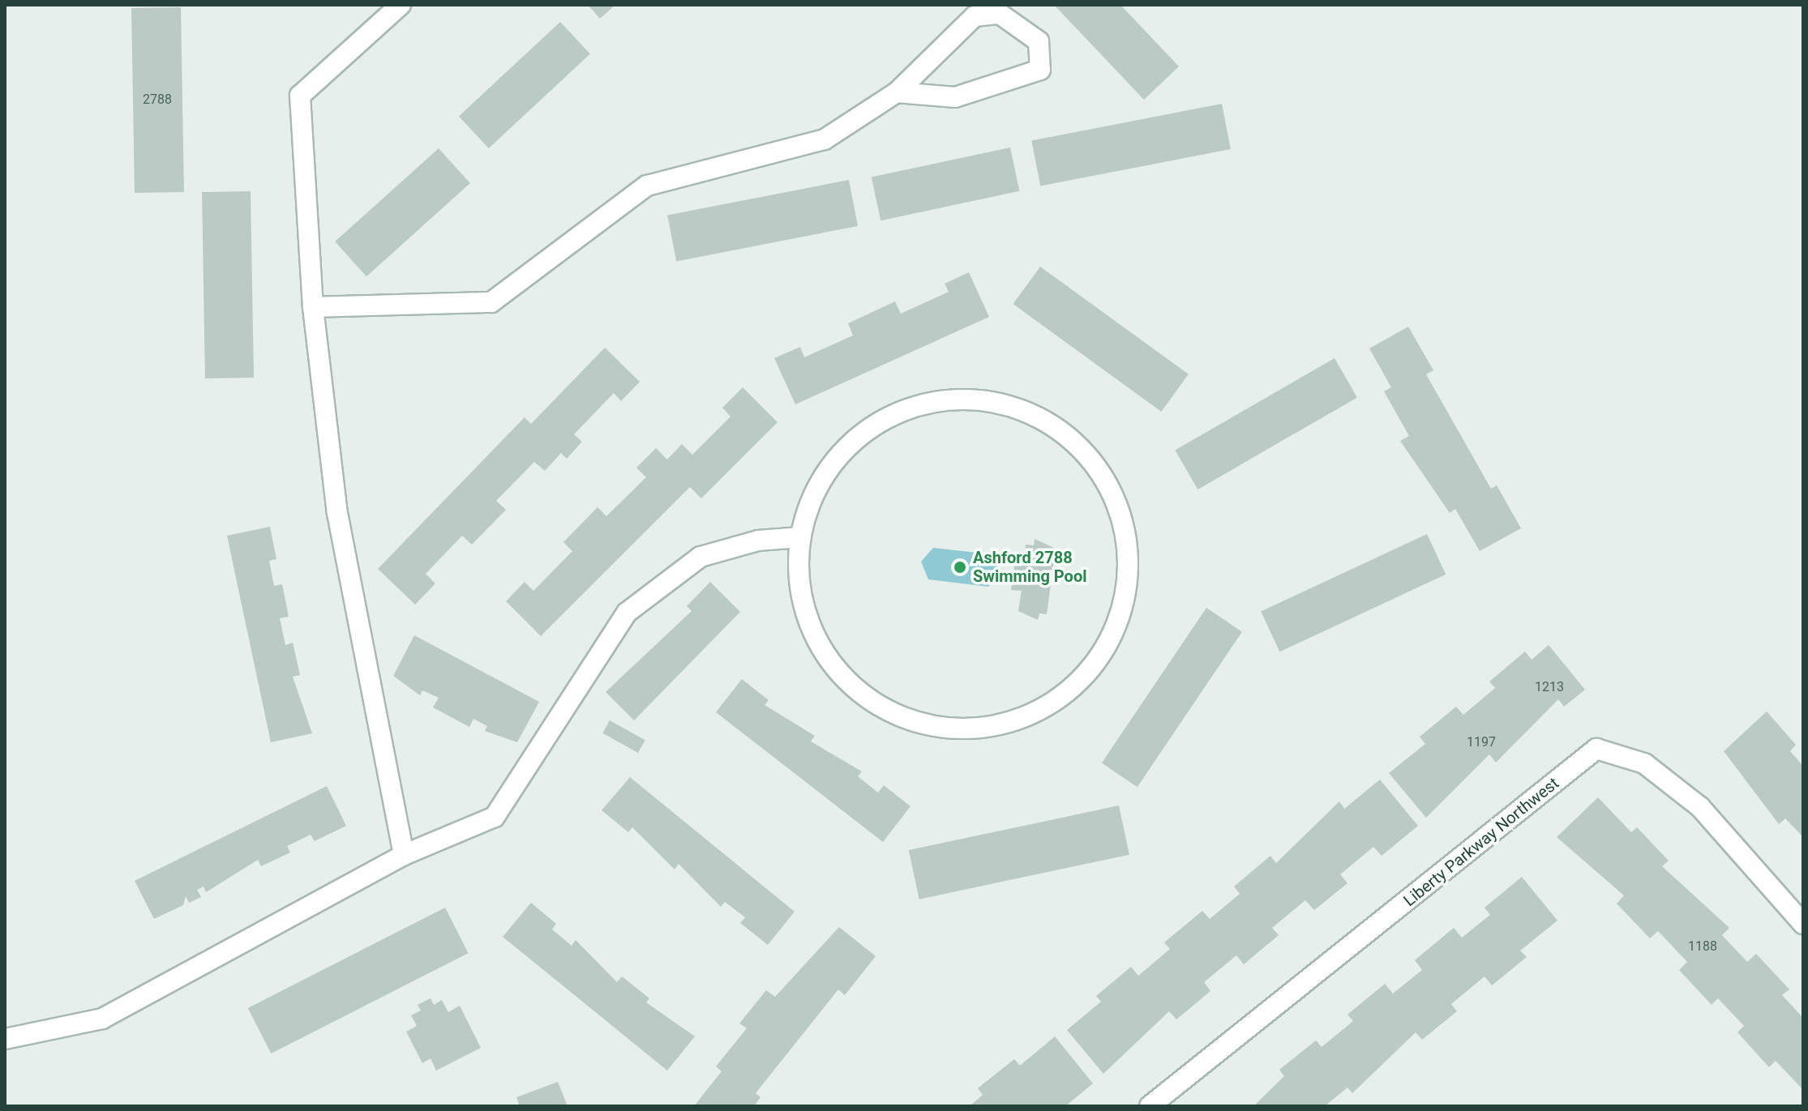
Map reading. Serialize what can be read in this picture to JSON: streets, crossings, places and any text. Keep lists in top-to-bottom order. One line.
{"streets":{"street":["Liberty Parkway Northwest"]},"places":["Ashford 2788 Swimming Pool"],"house_numbers":["2788","1213","1197","1188"]}
